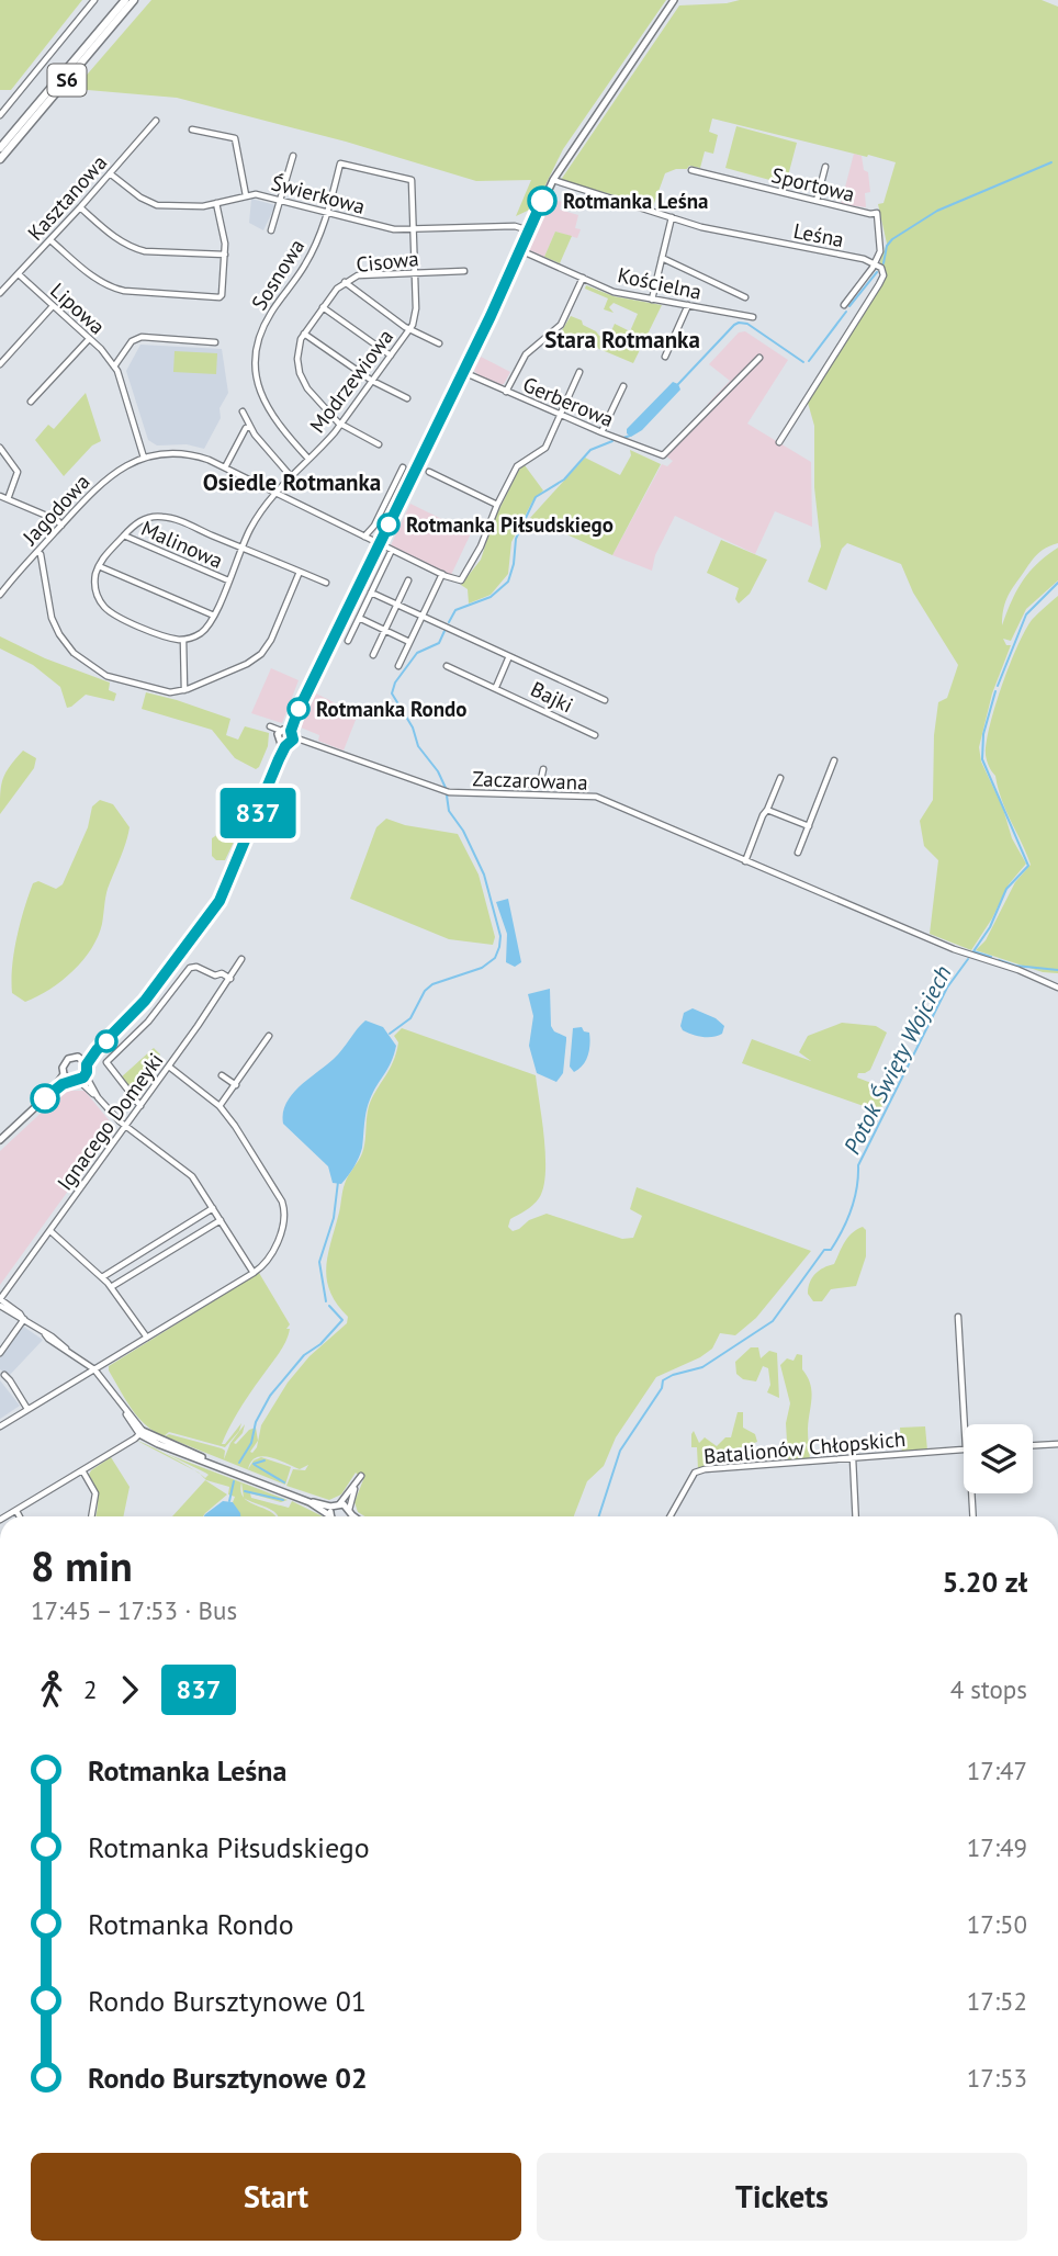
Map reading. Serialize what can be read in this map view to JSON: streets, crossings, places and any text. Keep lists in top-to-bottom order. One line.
{"streets":{"highway":["S6"],"street":["Sportowa","Świerkowa","Kasztanowa","Leśna","Cisowa","Sosnowa","Kościelna","Lipowa","Modrzewiowa","Gerberowa","Jagodowa","Malinowa","Bajki","Zaczarowana","Ignacego Domeyki","Batalionów Chłopskich"]},"crossings":[["Sportowa","Leśna"],["Świerkowa","Kasztanowa"],["Świerkowa","Sosnowa"],["Świerkowa","Modrzewiowa"],["Kasztanowa","Lipowa"],["Cisowa","Modrzewiowa"],["Sosnowa","Modrzewiowa"],["Modrzewiowa","Malinowa"]],"districts":["Stara Rotmanka","Osiedle Rotmanka"],"water":["Potok Święty Wojciech"],"places":["Rotmanka Leśna","Rotmanka Piłsudskiego","Rotmanka Rondo"],"lines":["bus line 837"],"page":{"on_map":"837","heading":["8 min","17:45 – 17:53 · Bus","5.20 zł"],"legs":["2","837","4 stops"],"list":[{"name":"Rotmanka Leśna","value":"17:47"},{"name":"Rotmanka Piłsudskiego","value":"17:49"},{"name":"Rotmanka Rondo","value":"17:50"},{"name":"Rondo Bursztynowe 01","value":"17:52"},{"name":"Rondo Bursztynowe 02","value":"17:53"}],"buttons":["Start","Tickets"]}}
